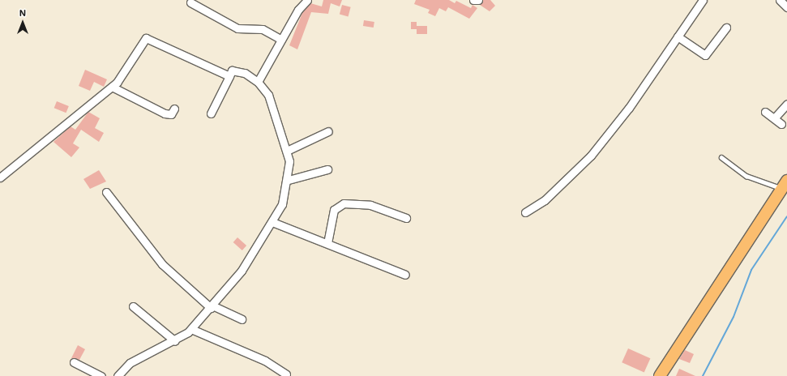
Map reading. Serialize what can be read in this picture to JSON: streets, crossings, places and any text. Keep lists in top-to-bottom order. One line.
{"north":"top"}
